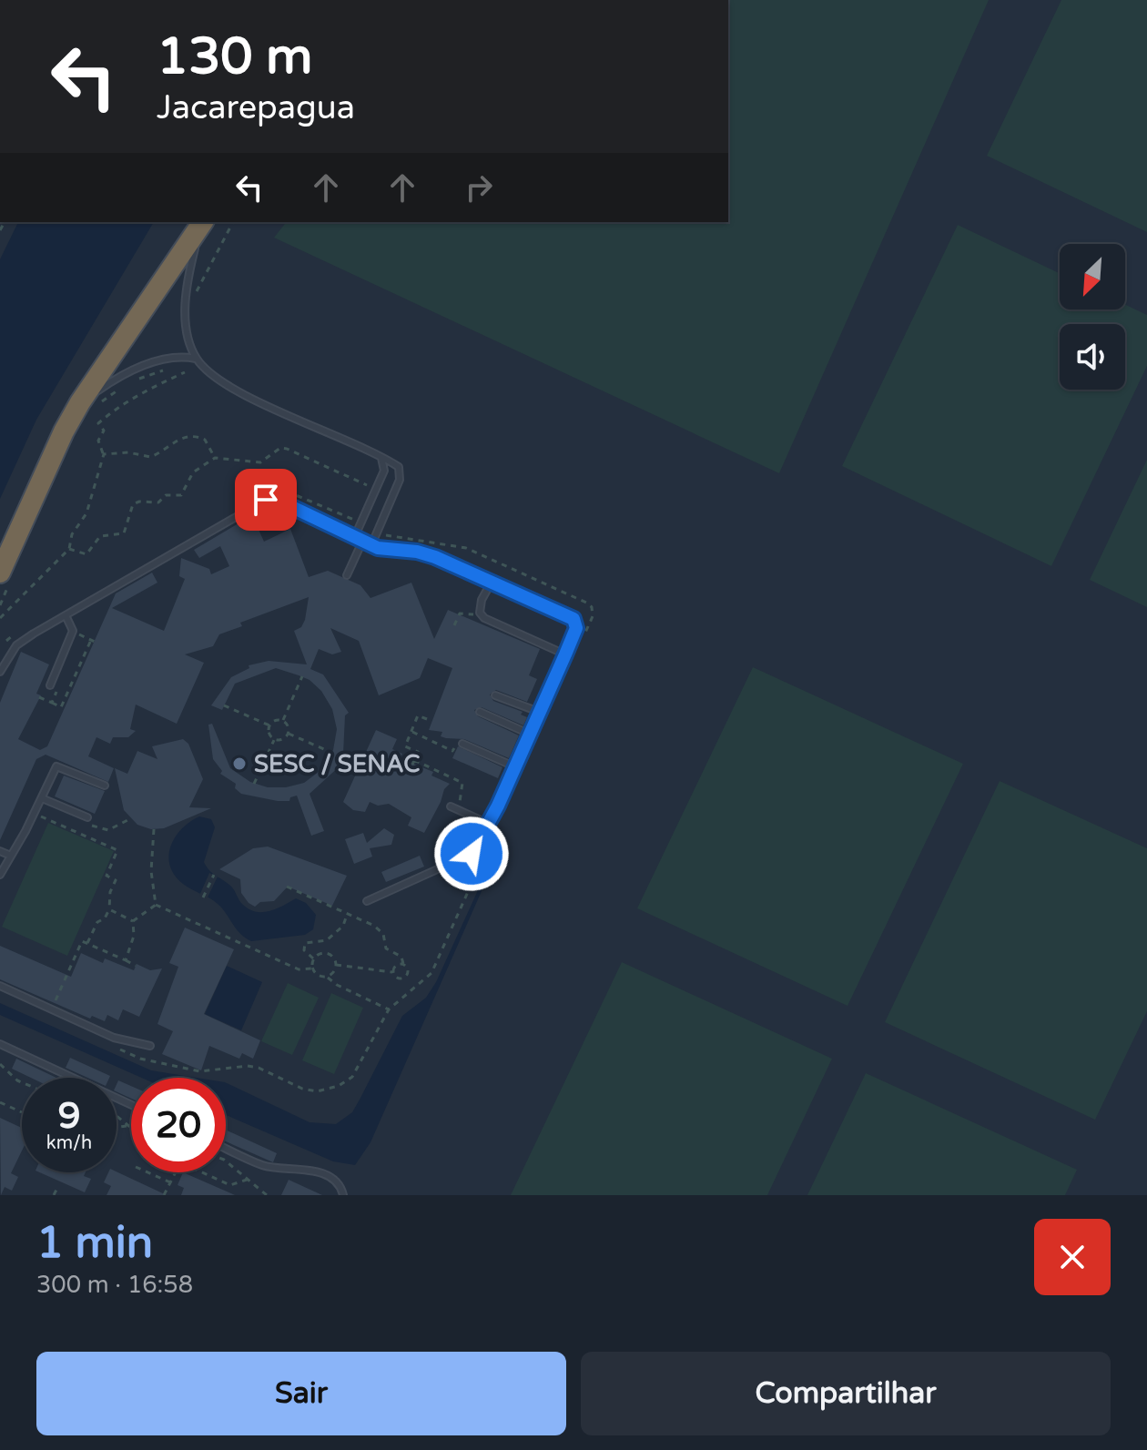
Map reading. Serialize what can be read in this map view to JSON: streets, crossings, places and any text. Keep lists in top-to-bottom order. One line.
{"places":["SESC / SENAC"],"north":"bottom left","page":{"turn":["130 m","Jacarepagua"],"speed":"9 km/h","limit":"20","heading":["1 min","300 m · 16:58"],"buttons":["Sair","Compartilhar"]}}
